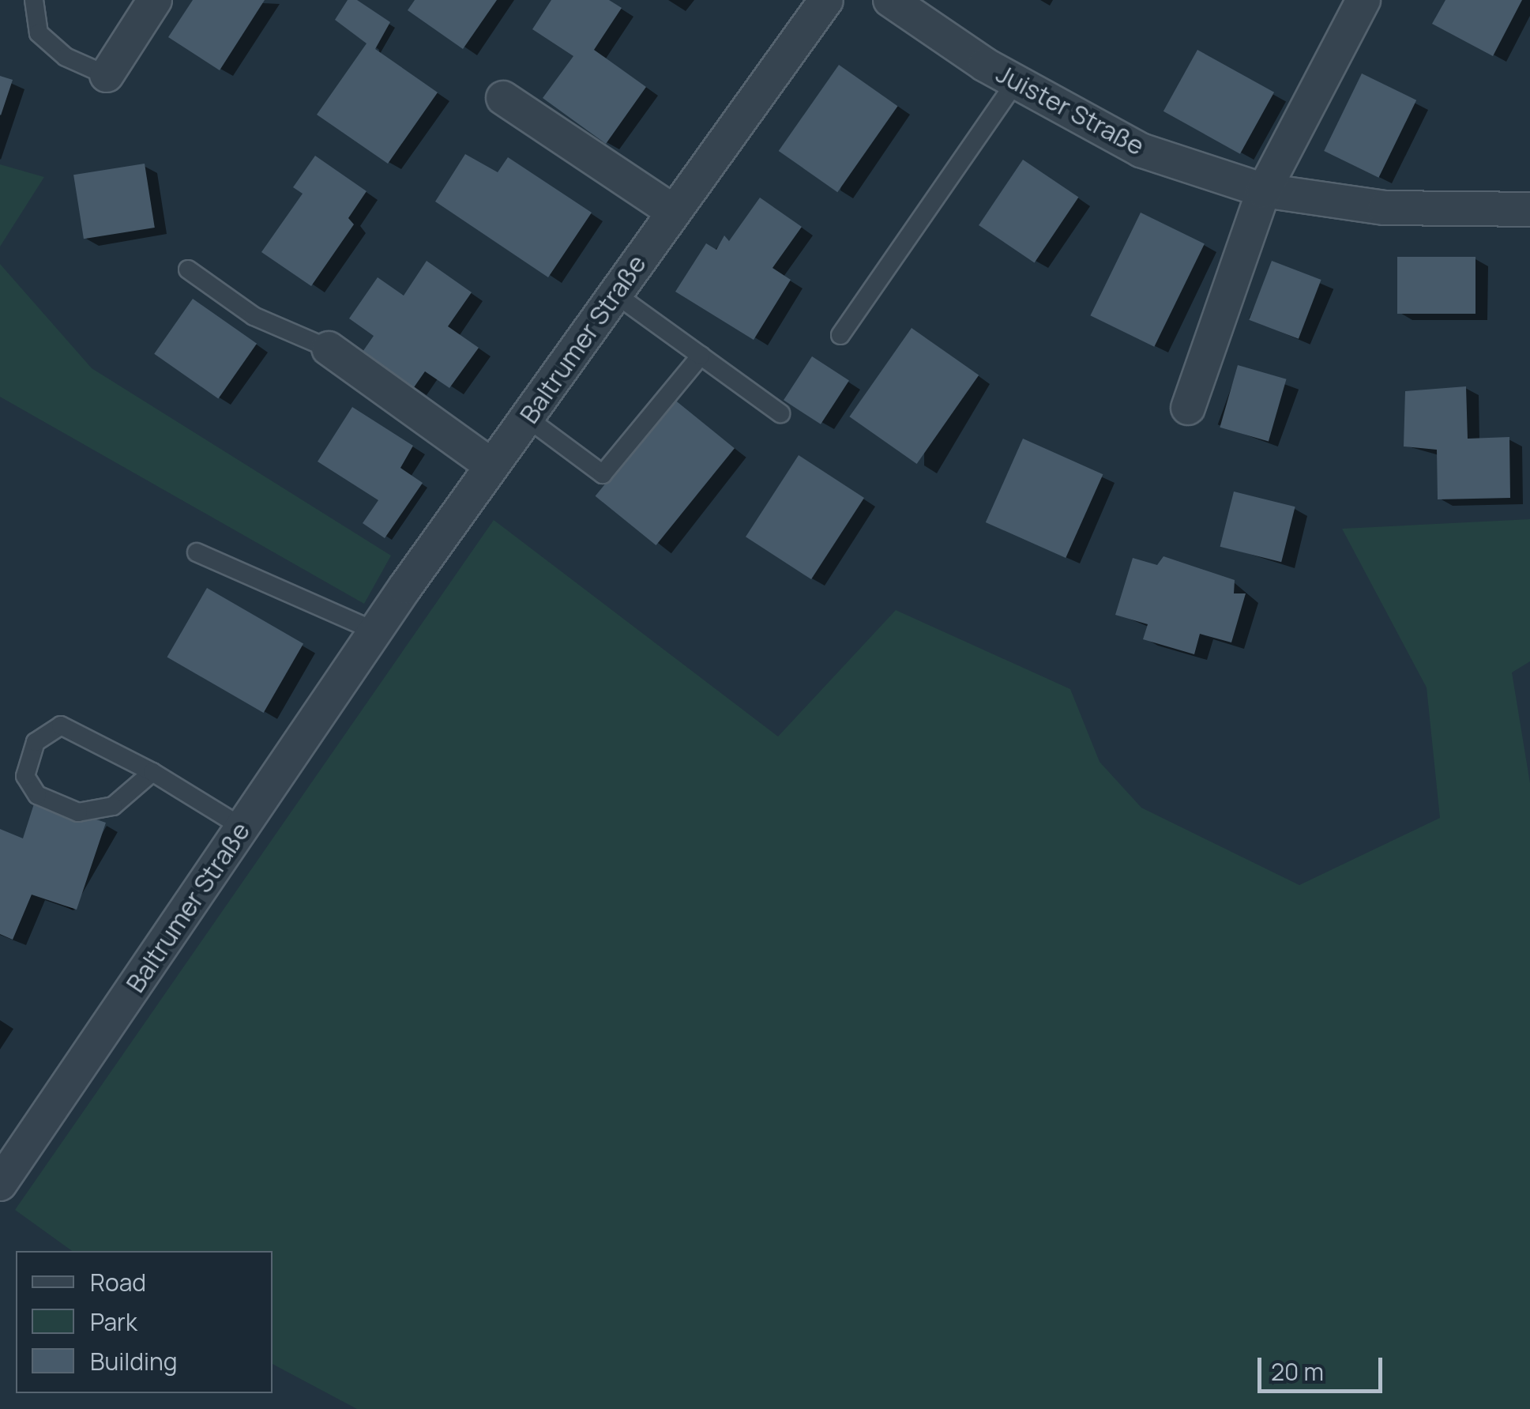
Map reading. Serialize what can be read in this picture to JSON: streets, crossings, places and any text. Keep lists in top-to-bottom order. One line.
{"streets":{"street":["Juister Straße","Baltrumer Straße"]},"legend":["Road","Park","Building"],"scale_bar":"20 m"}
